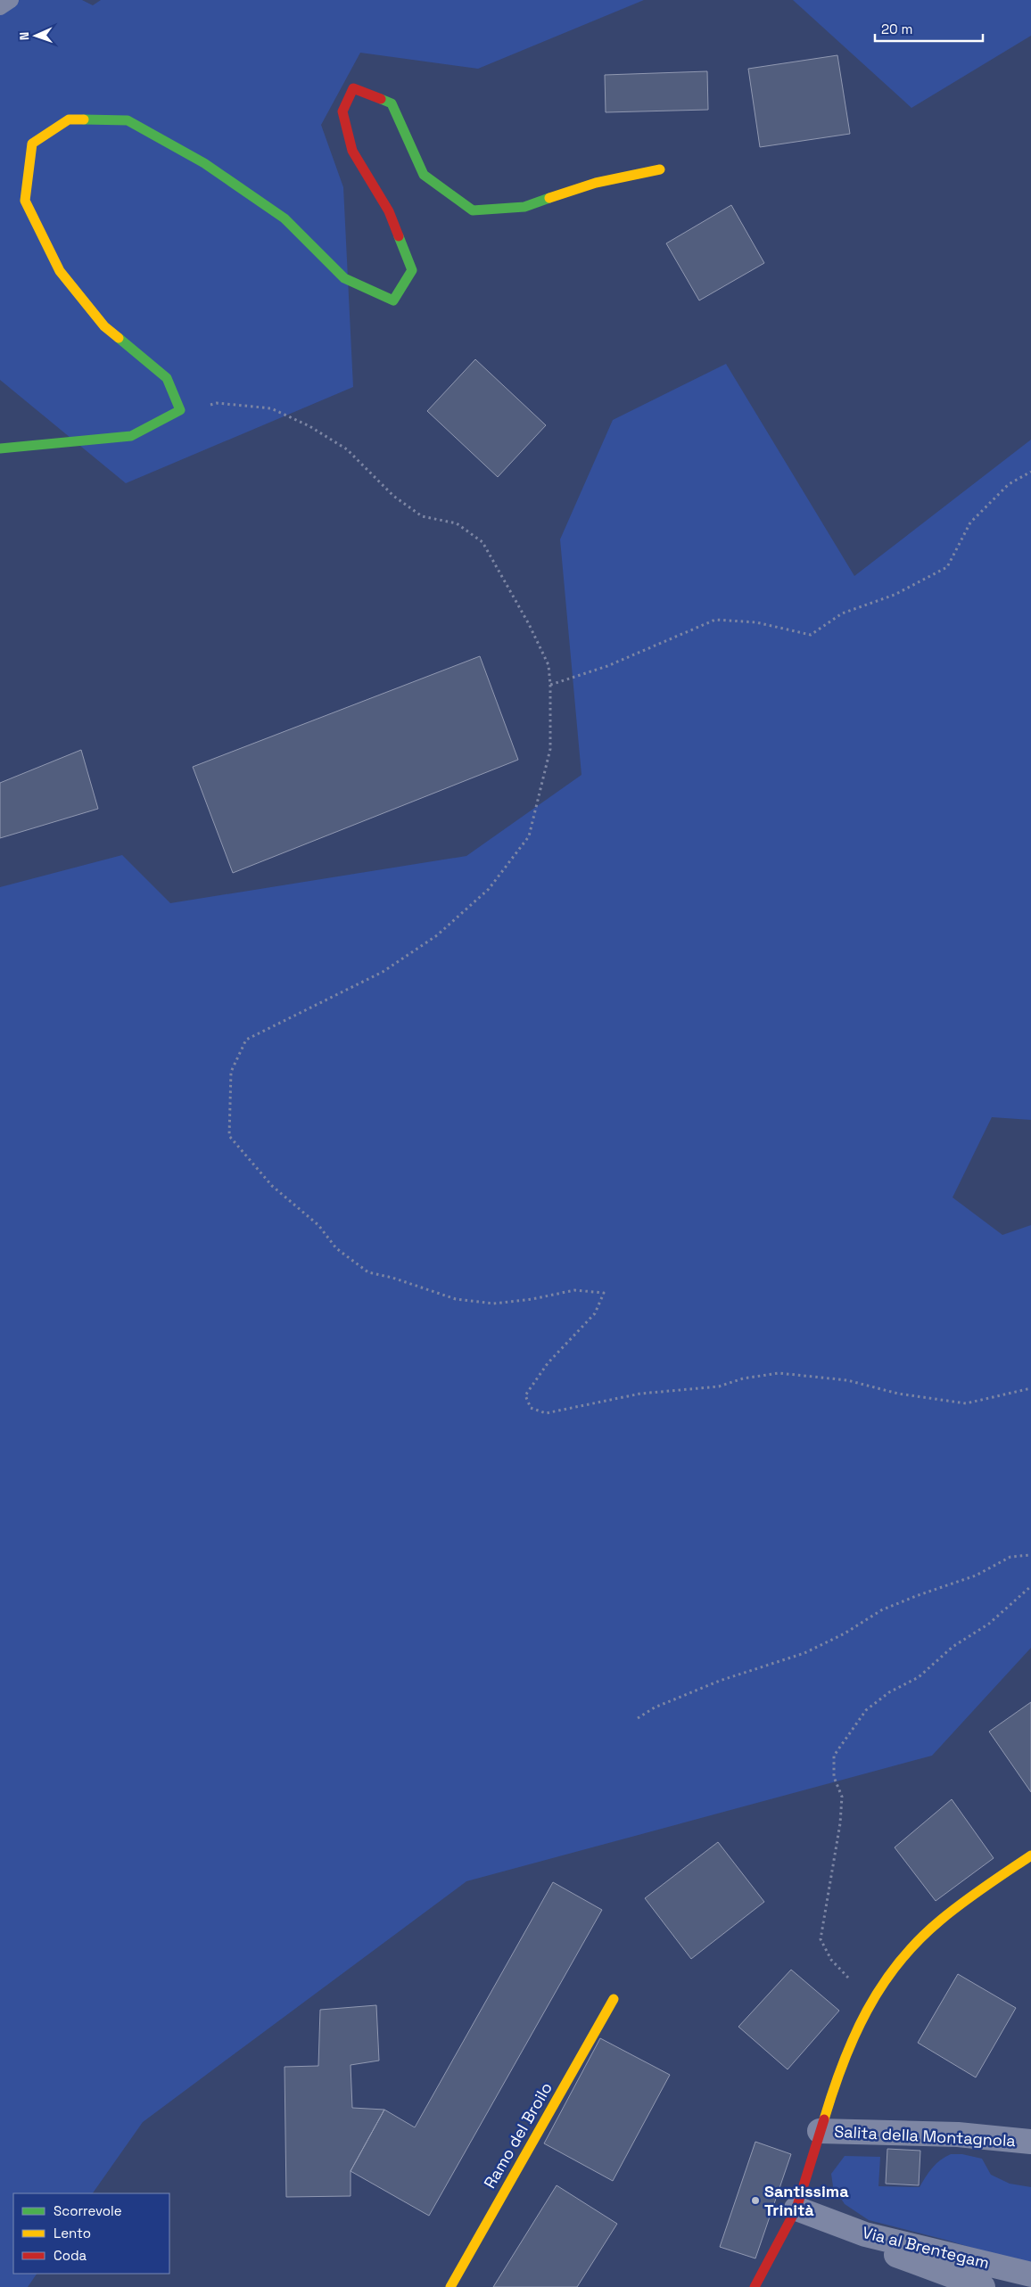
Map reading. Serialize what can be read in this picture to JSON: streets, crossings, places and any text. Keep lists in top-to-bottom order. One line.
{"streets":{"street":["Ramo del Broilo","Salita della Montagnola","Via al Brentegam"]},"places":["Santissima Trinità"],"legend":["Scorrevole","Lento","Coda"],"scale_bar":"20 m","north":"left"}
